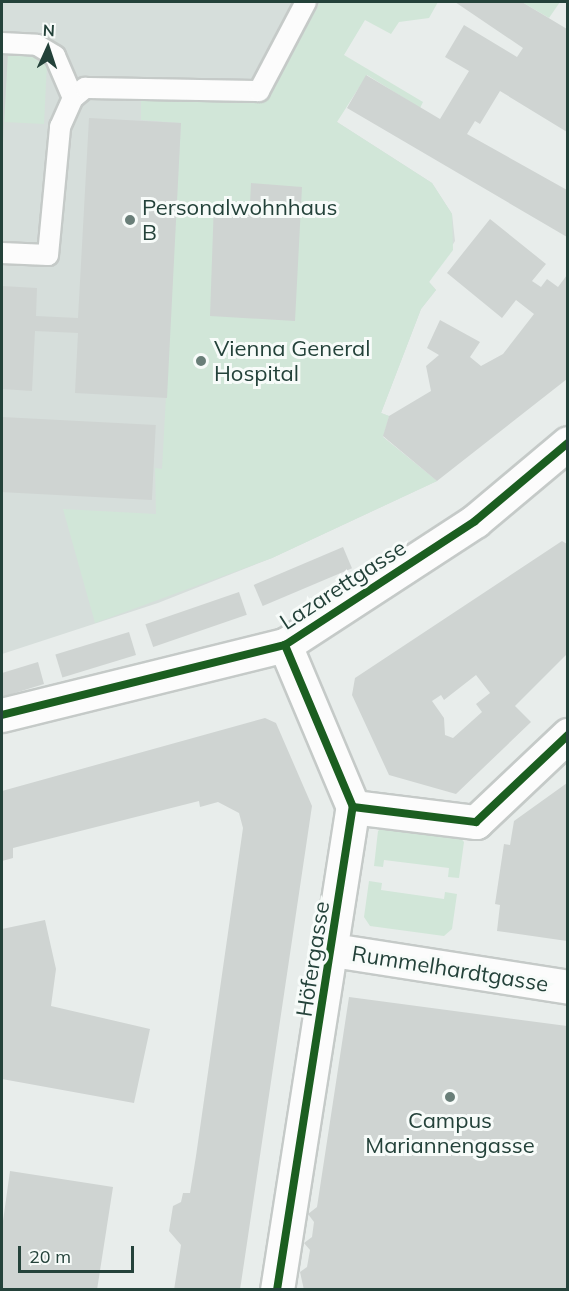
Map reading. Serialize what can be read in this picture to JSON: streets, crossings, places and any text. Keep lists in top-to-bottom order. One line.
{"streets":{"street":["Lazarettgasse","Höfergasse","Rummelhardtgasse"]},"crossings":[["Höfergasse","Rummelhardtgasse"]],"places":["Personalwohnhaus B","Vienna General Hospital","Campus Mariannengasse"],"scale_bar":"20 m","north":"top"}
